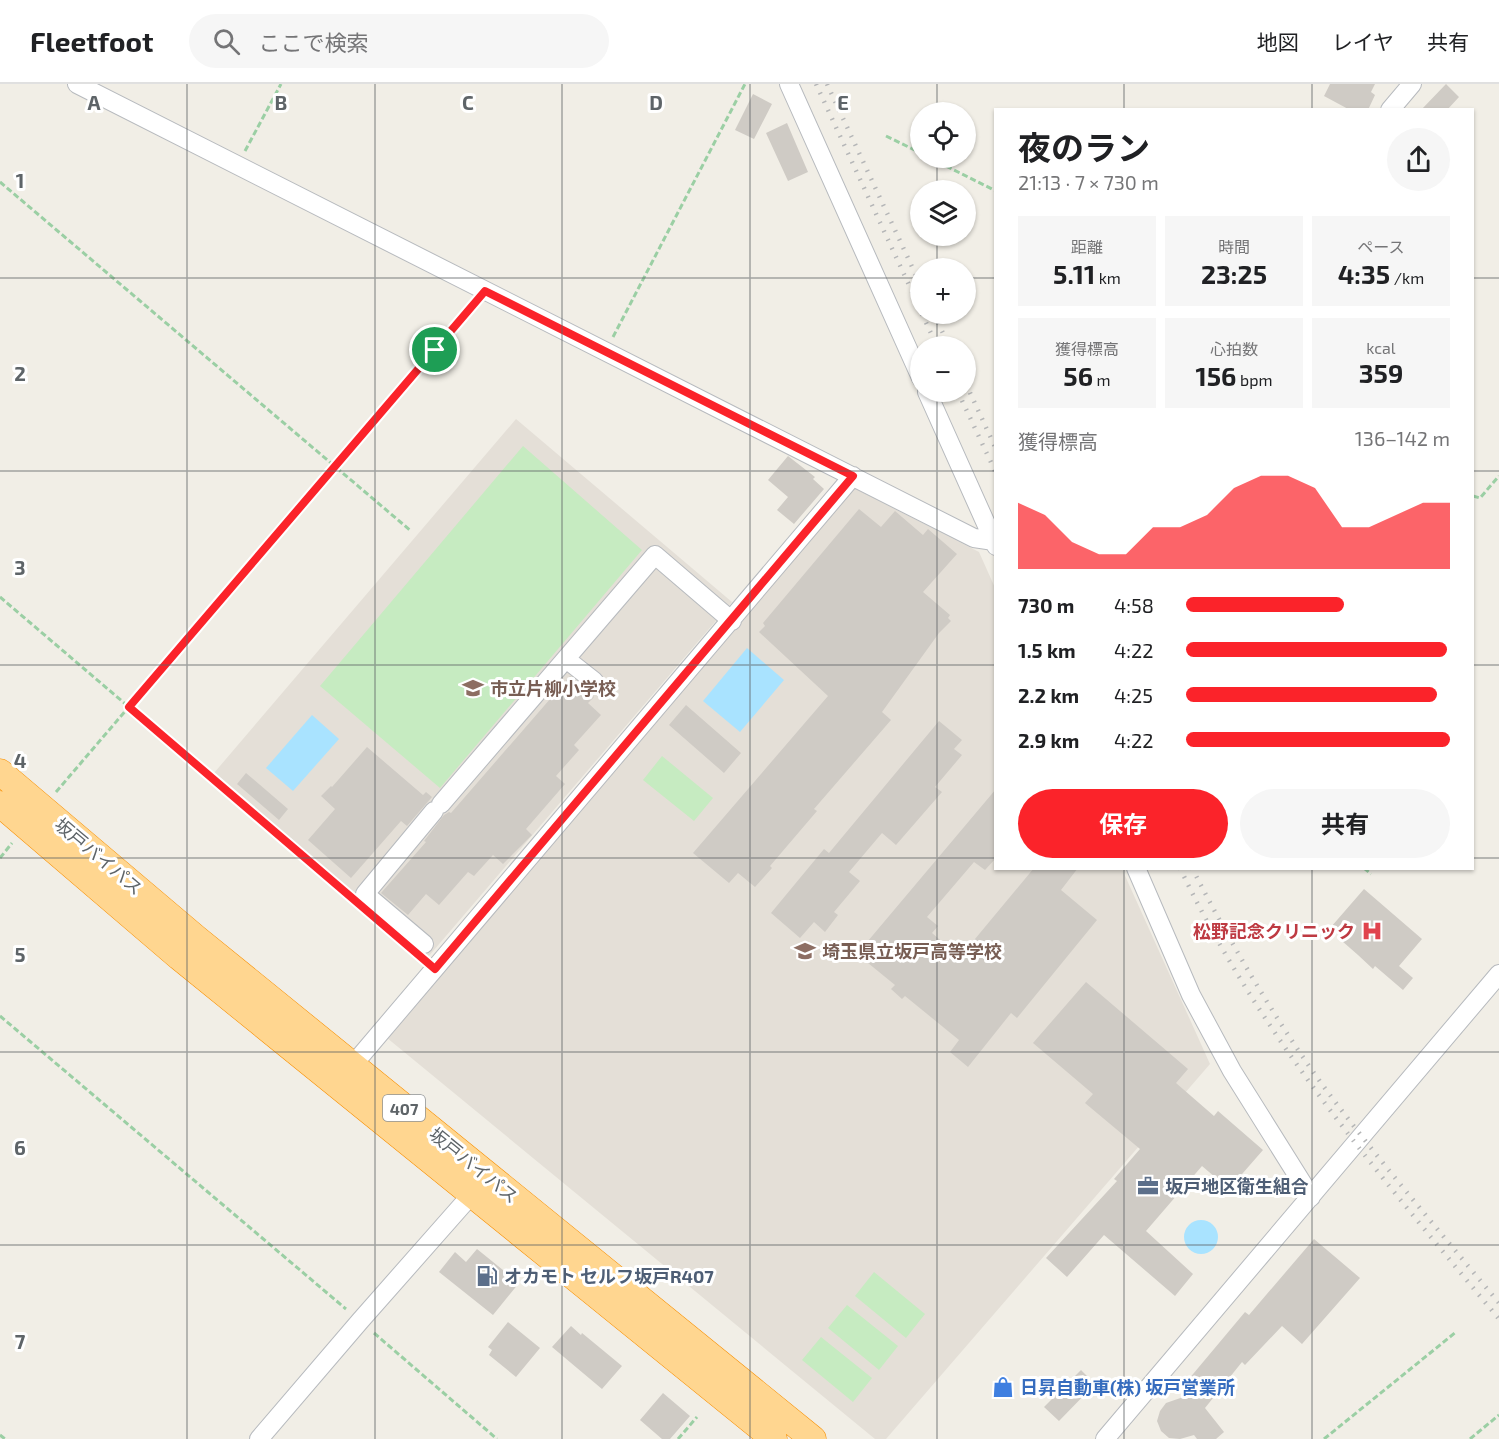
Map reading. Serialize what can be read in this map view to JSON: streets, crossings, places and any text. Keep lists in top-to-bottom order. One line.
{"streets":{"highway":["坂戸バイパス","407"]},"places":{"school or university":["市立片柳小学校","埼玉県立坂戸高等学校"],"hospital":["松野記念クリニック"],"office":["坂戸地区衛生組合"],"fuel station":["オカモト セルフ坂戸R407"],"shop":["日昇自動車(株) 坂戸営業所"]},"page":{"header":"Fleetfoot","search":"ここで検索","nav":["地図","レイヤ","共有"],"map_buttons":["+","−"],"heading":["夜のラン","21:13 · 7 × 730 m"],"stats":[["距離","5.11 km"],["時間","23:25"],["ペース","4:35 /km"],["獲得標高","56 m"],["心拍数","156 bpm"],["kcal","359"]],"chart":["獲得標高","136–142 m"],"list":[{"name":"730 m","note":"4:58"},{"name":"1.5 km","note":"4:22"},{"name":"2.2 km","note":"4:25"},{"name":"2.9 km","note":"4:22"}],"buttons":["保存","共有"]},"grid":{"columns":["A","B","C","D","E"],"rows":["1","2","3","4","5","6","7"]}}
